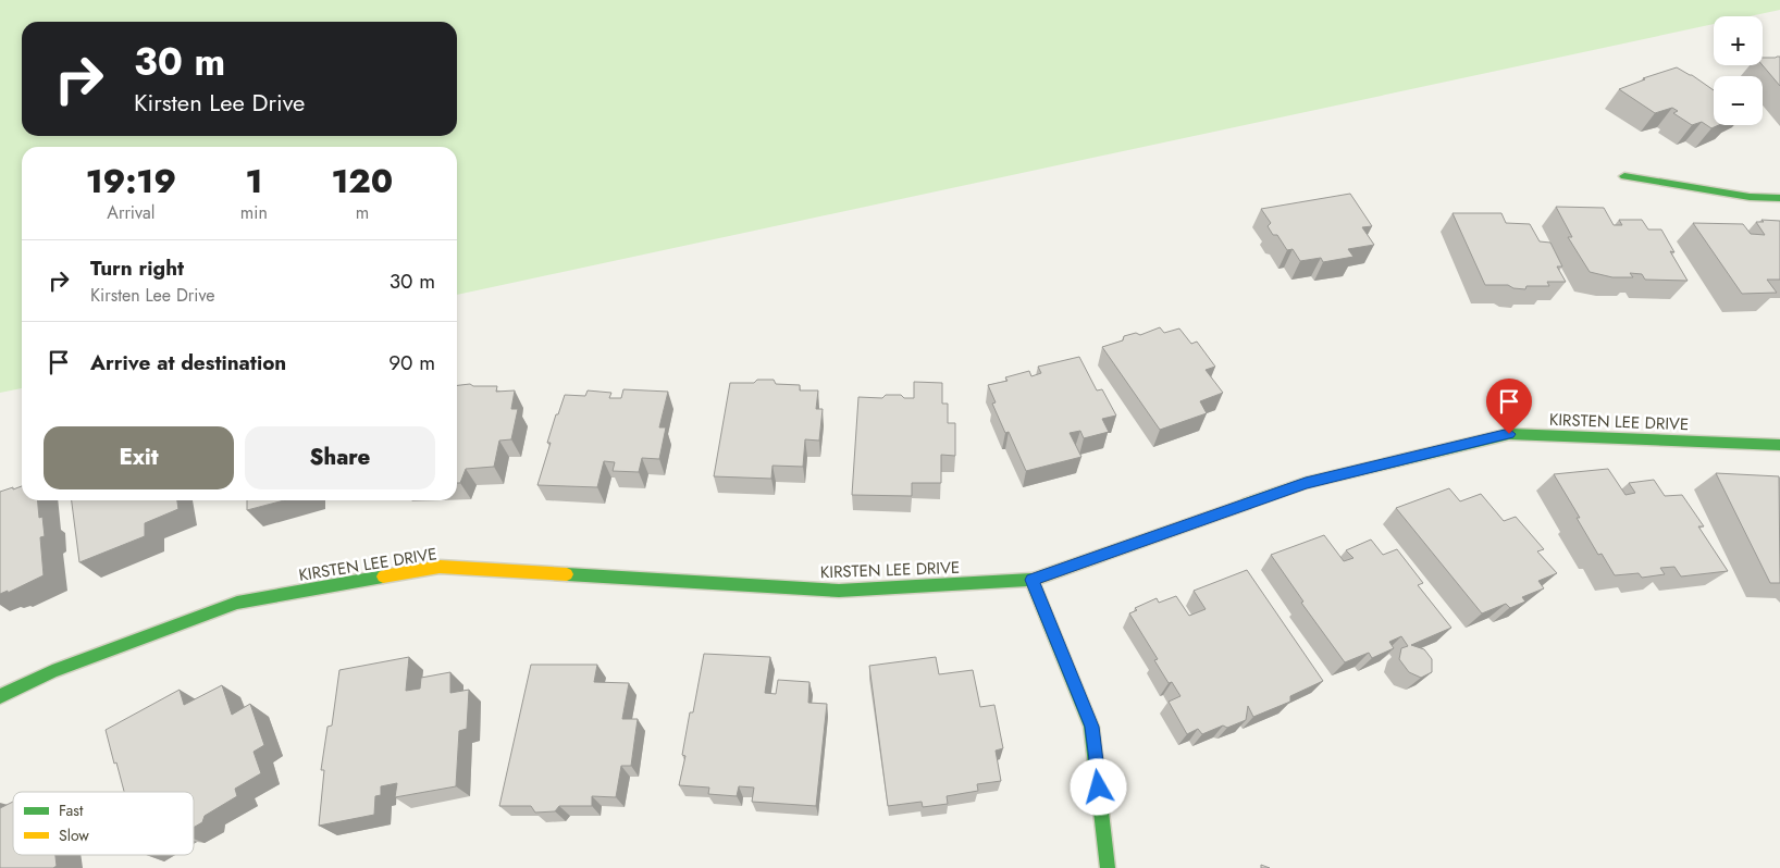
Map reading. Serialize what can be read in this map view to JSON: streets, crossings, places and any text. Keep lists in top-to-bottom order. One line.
{"streets":{"street":["KIRSTEN LEE DRIVE"]},"legend":["Fast","Slow"],"page":{"map_buttons":["+","−"],"turn":["30 m","Kirsten Lee Drive"],"eta":["19:19","Arrival","1","min","120","m"],"list":[{"name":"Turn right","note":"Kirsten Lee Drive","value":"30 m"},{"name":"Arrive at destination","value":"90 m"}],"buttons":["Exit","Share"]}}
